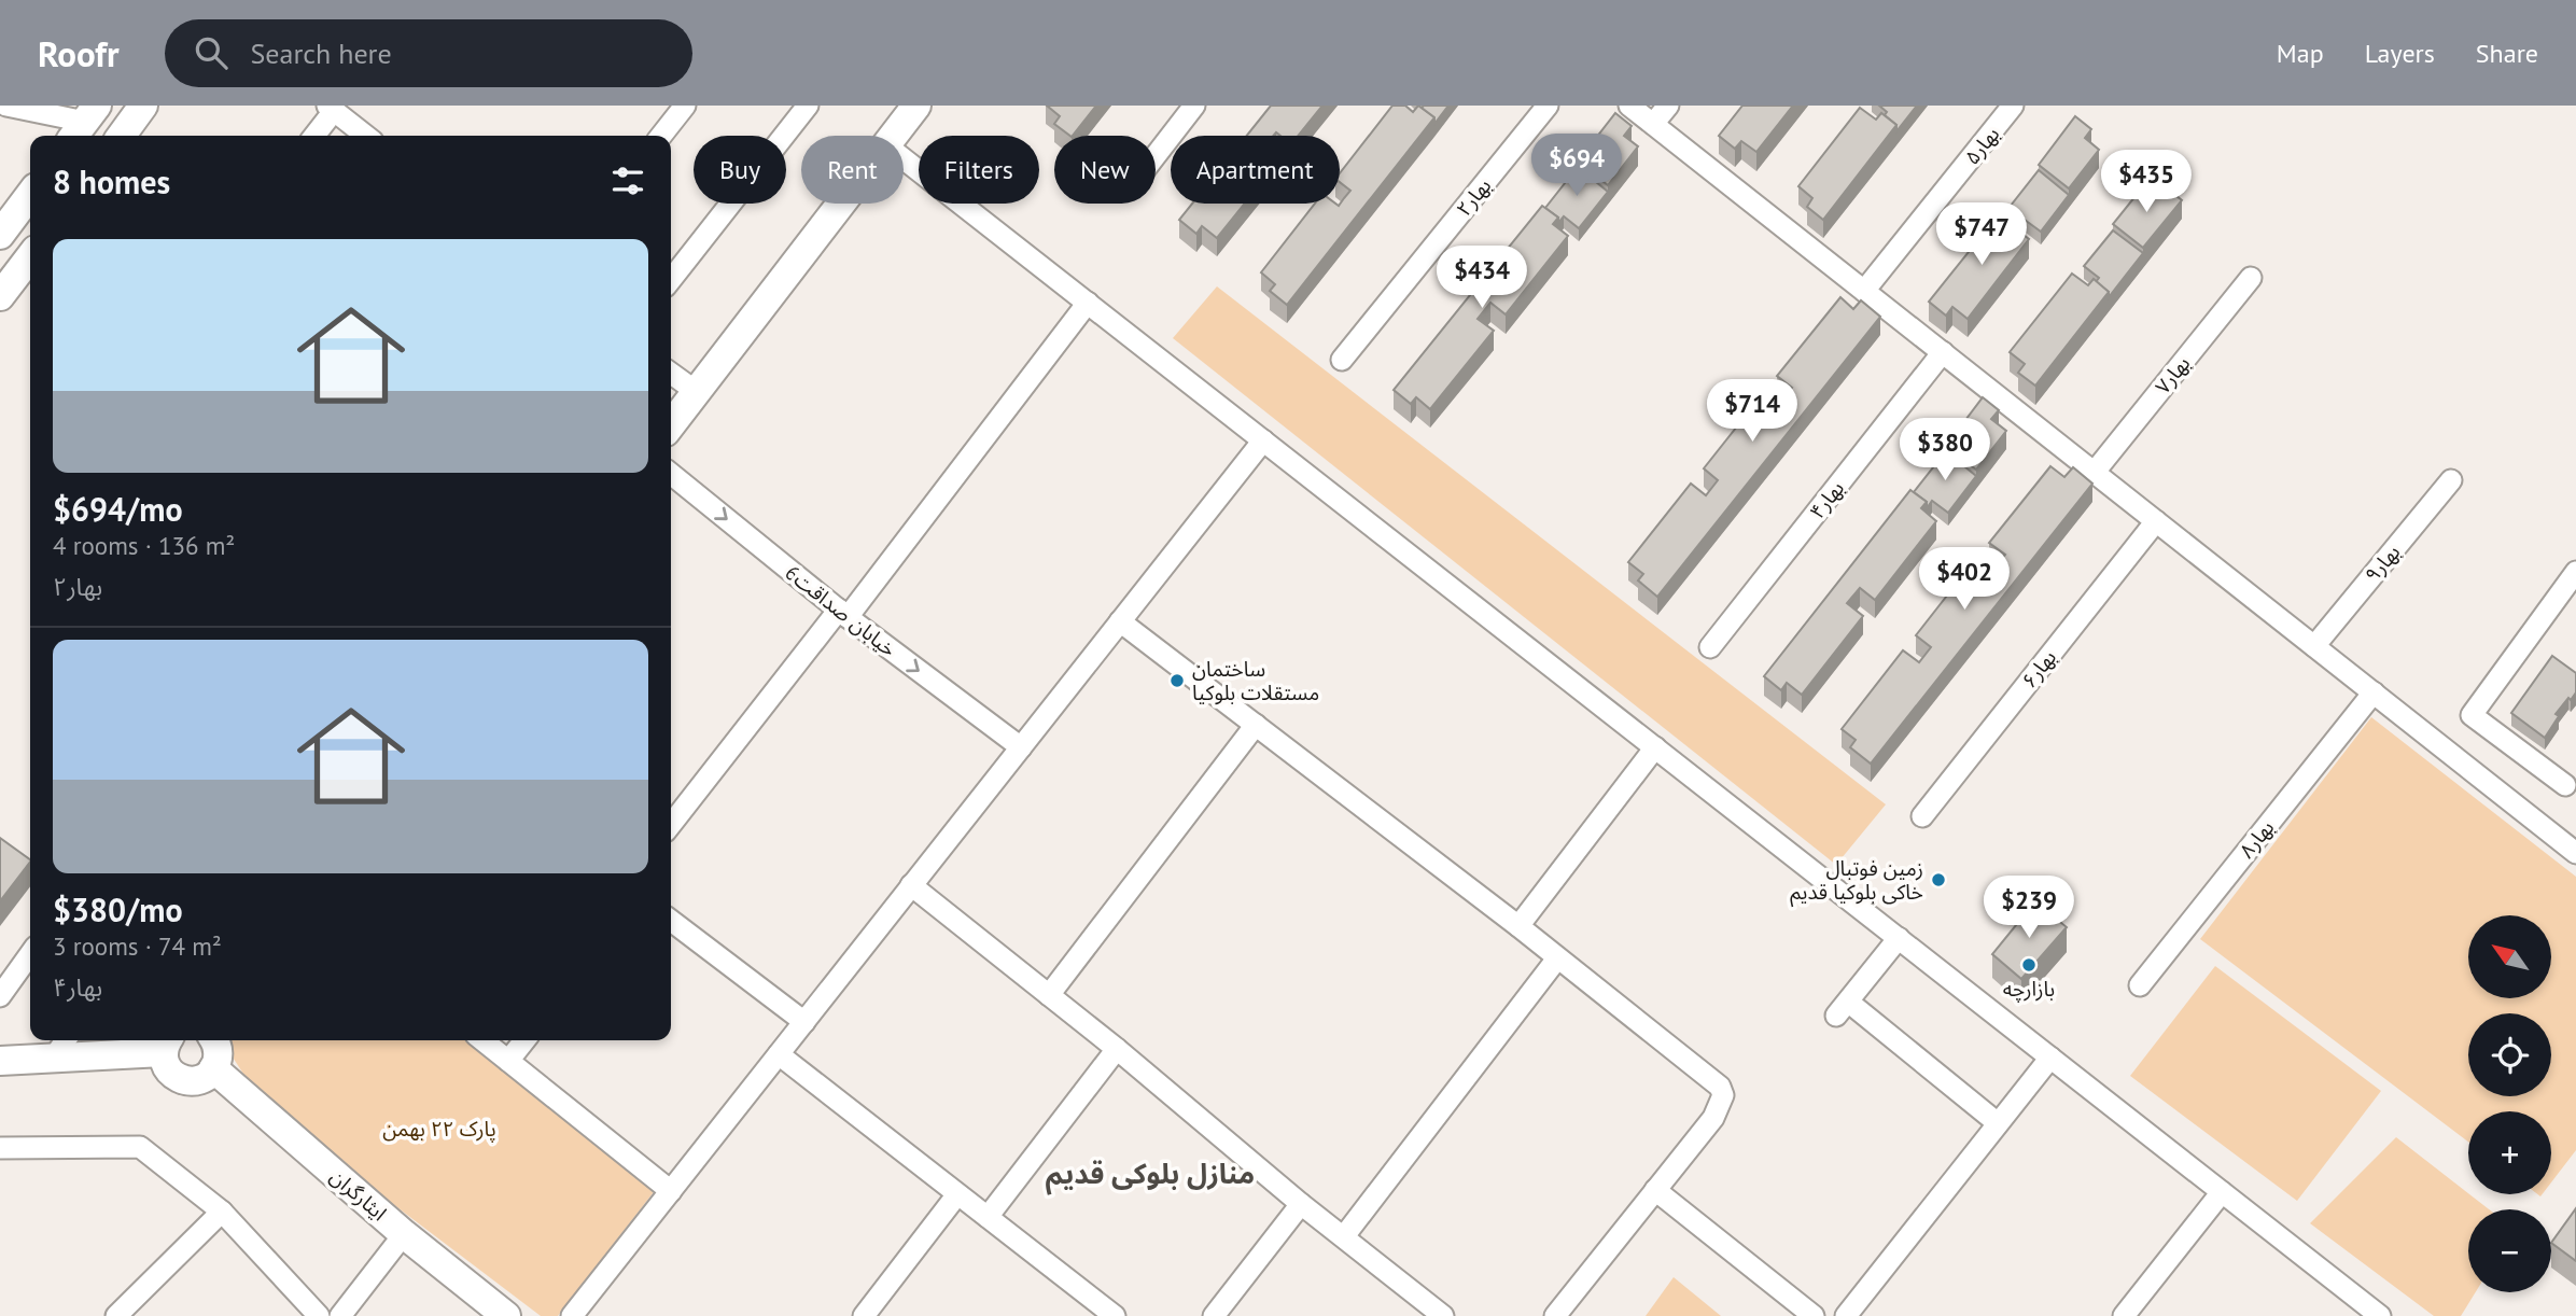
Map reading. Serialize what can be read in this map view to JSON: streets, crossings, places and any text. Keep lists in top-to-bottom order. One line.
{"streets":{"street":["بهار۵","بهار۲","بهار۷","بهار۴","بهار۹","خیابان صداقت6","بهار۶","بهار۸","ایثارگران"]},"one_way":["خیابان صداقت6"],"districts":["منازل بلوکی قدیم"],"parks":["پارک ۲۲ بهمن"],"places":["ساختمان مستقلات بلوکیا","زمین فوتبال خاکی بلوکیا قدیم","بازارچه"],"north":"top left","page":{"header":"Roofr","search":"Search here","nav":["Map","Layers","Share"],"price":["$694","$435","$747","$434","$714","$380","$402","$239"],"chip":["Buy","Rent","Filters","New","Apartment"],"heading":"8 homes","list":[{"name":"$694/mo","note":"4 rooms · 136 m² · بهار۲"},{"name":"$380/mo","note":"3 rooms · 74 m² · بهار۴"}],"map_buttons":["+","−"]}}
